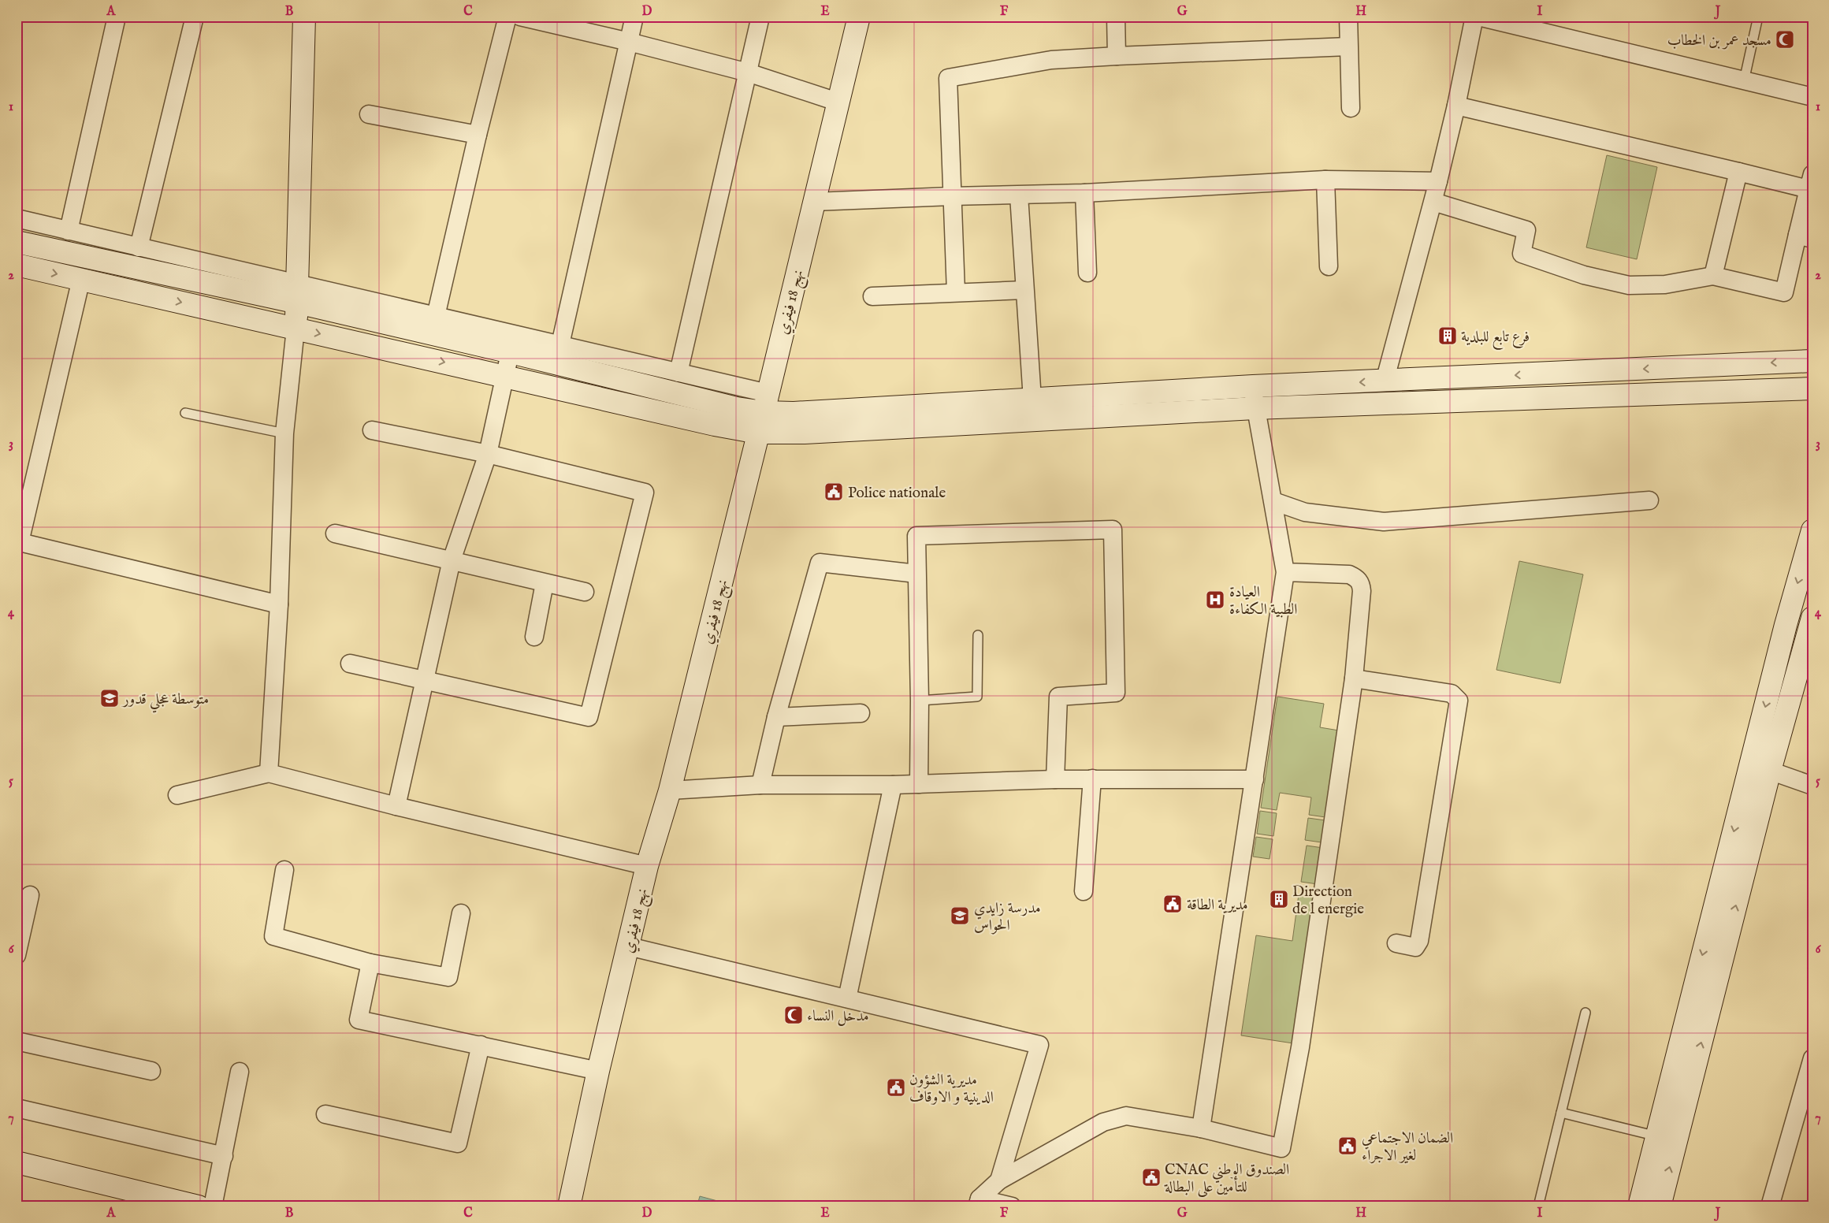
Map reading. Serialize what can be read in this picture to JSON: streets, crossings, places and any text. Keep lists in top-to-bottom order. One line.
{"streets":{"main road":["نهج 18 فيفري"]},"places":{"mosque":["مسجد عمر بن الخطاب","مدخل النساء"],"building":["فرع تابع للبلدية","Direction de l energie"],"public building":["Police nationale","مديرية الطاقة","مديرية الشؤون الدينية و الاوقاف","الضمان الاجتماعي لغير الاجراء","CNAC الصندوق الوطني للتأمين على البطالة"],"hospital":["العيادة الطبية الكفاءة"],"school or university":["متوسطة عجلي قدور","مدرسة زايدي الحواس"]},"grid":{"columns":["A","B","C","D","E","F","G","H","I","J"],"rows":["1","2","3","4","5","6","7"]}}
